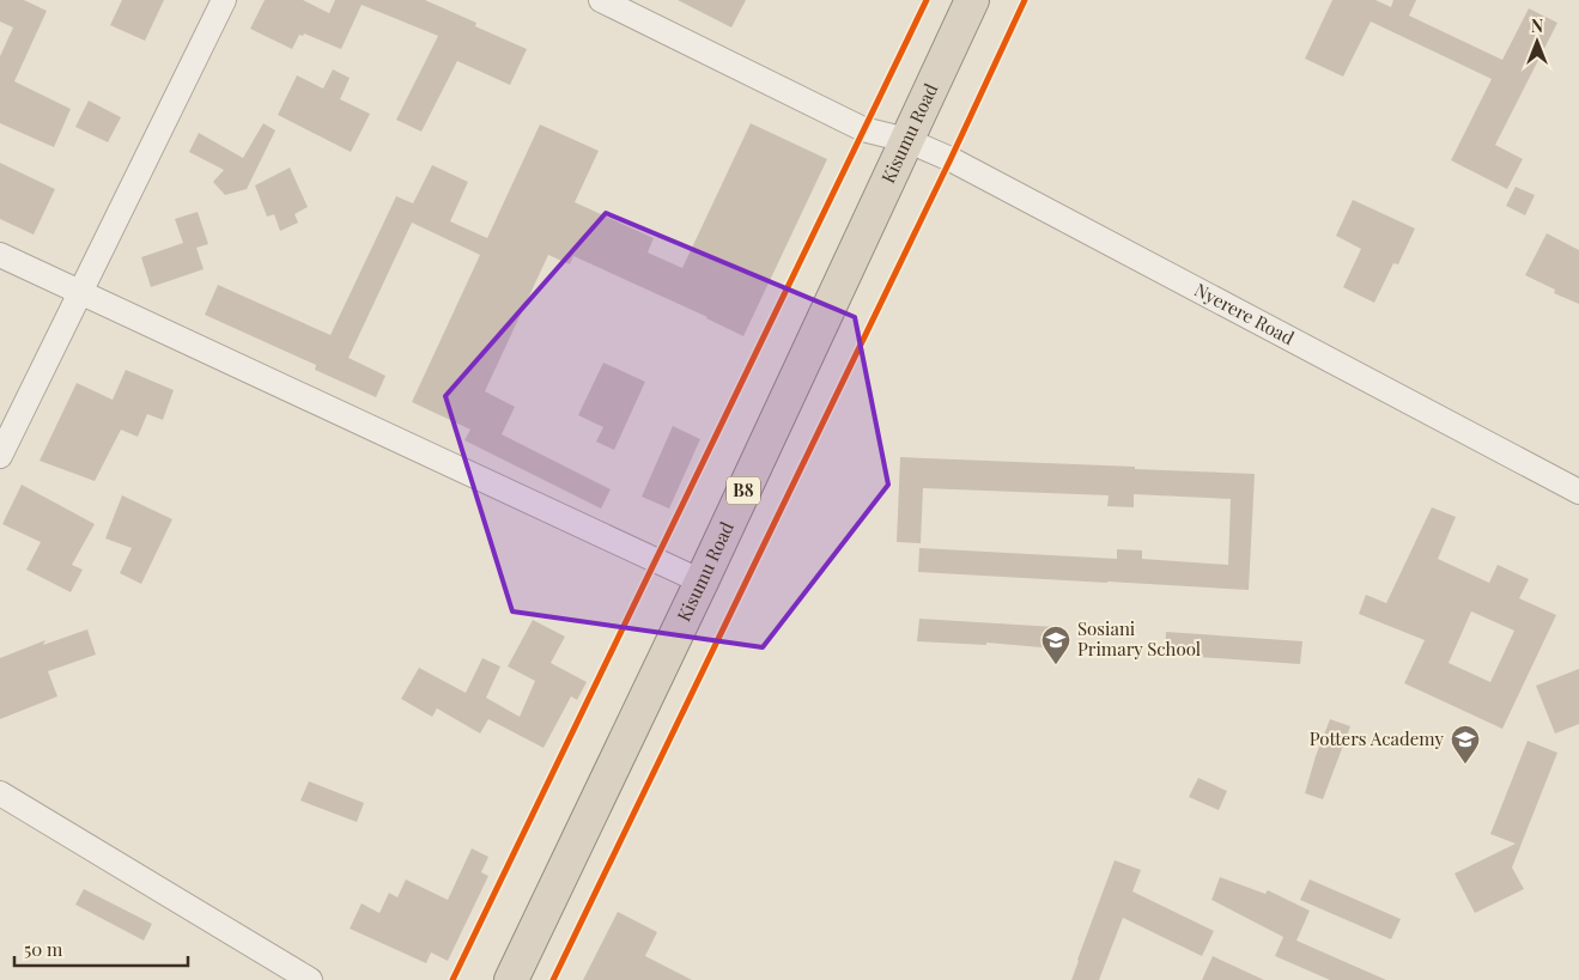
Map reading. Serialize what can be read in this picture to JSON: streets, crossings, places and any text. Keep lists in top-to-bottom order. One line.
{"streets":{"highway":["Kisumu Road","B8"],"street":["Nyerere Road"]},"crossings":[["Kisumu Road","Nyerere Road"]],"places":{"school or university":["Sosiani Primary School","Potters Academy"]},"scale_bar":"50 m","north":"top"}
